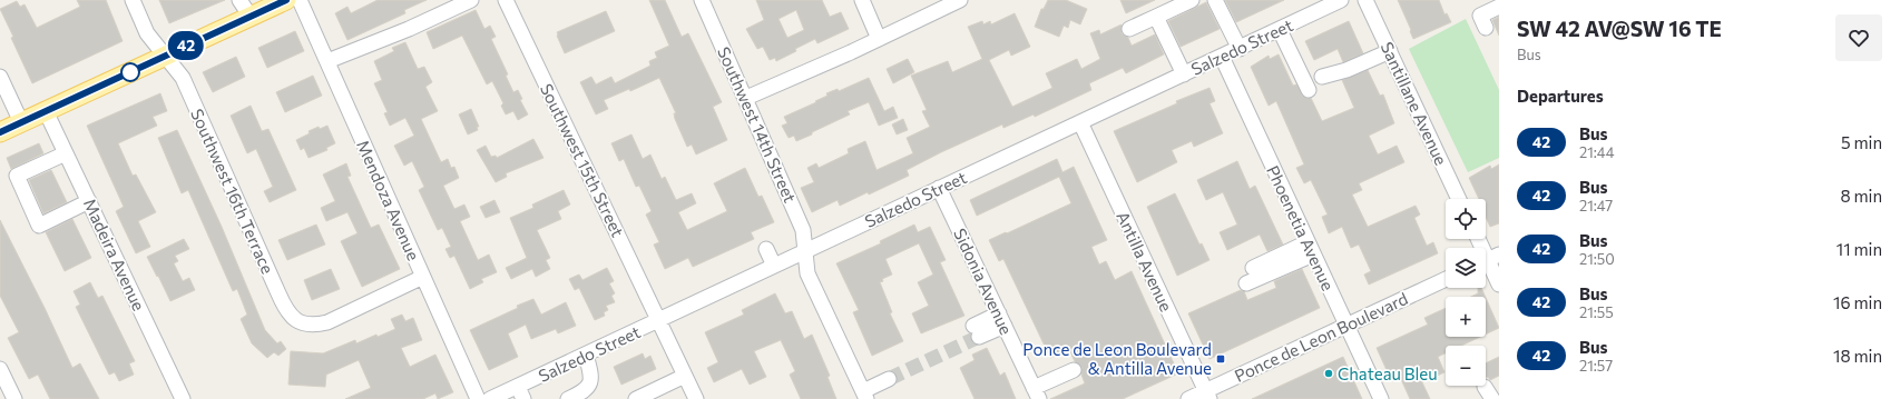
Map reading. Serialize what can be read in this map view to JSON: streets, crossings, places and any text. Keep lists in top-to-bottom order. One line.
{"streets":{"street":["Salzedo Street","Santillane Avenue","Southwest 14th Street","Southwest 15th Street","Southwest 16th Terrace","Mendoza Avenue","Phoenetia Avenue","Madeira Avenue","Antilla Avenue","Sidonia Avenue","Ponce de Leon Boulevard"]},"crossings":[["Salzedo Street","Southwest 14th Street"],["Salzedo Street","Southwest 15th Street"],["Salzedo Street","Phoenetia Avenue"],["Salzedo Street","Antilla Avenue"],["Salzedo Street","Sidonia Avenue"],["Southwest 16th Terrace","Mendoza Avenue"],["Phoenetia Avenue","Ponce de Leon Boulevard"],["Antilla Avenue","Ponce de Leon Boulevard"]],"places":{"transit":["Ponce de Leon Boulevard & Antilla Avenue"],"other":["Chateau Bleu"]},"lines":["bus line 42"],"page":{"on_map":"42","heading":[["SW 42 AV@SW 16 TE","Bus"],"Departures"],"list":[{"mark":"42","name":"Bus","note":"21:44","value":"5 min"},{"mark":"42","name":"Bus","note":"21:47","value":"8 min"},{"mark":"42","name":"Bus","note":"21:50","value":"11 min"},{"mark":"42","name":"Bus","note":"21:55","value":"16 min"},{"mark":"42","name":"Bus","note":"21:57","value":"18 min"}],"map_buttons":["+","−"]}}
